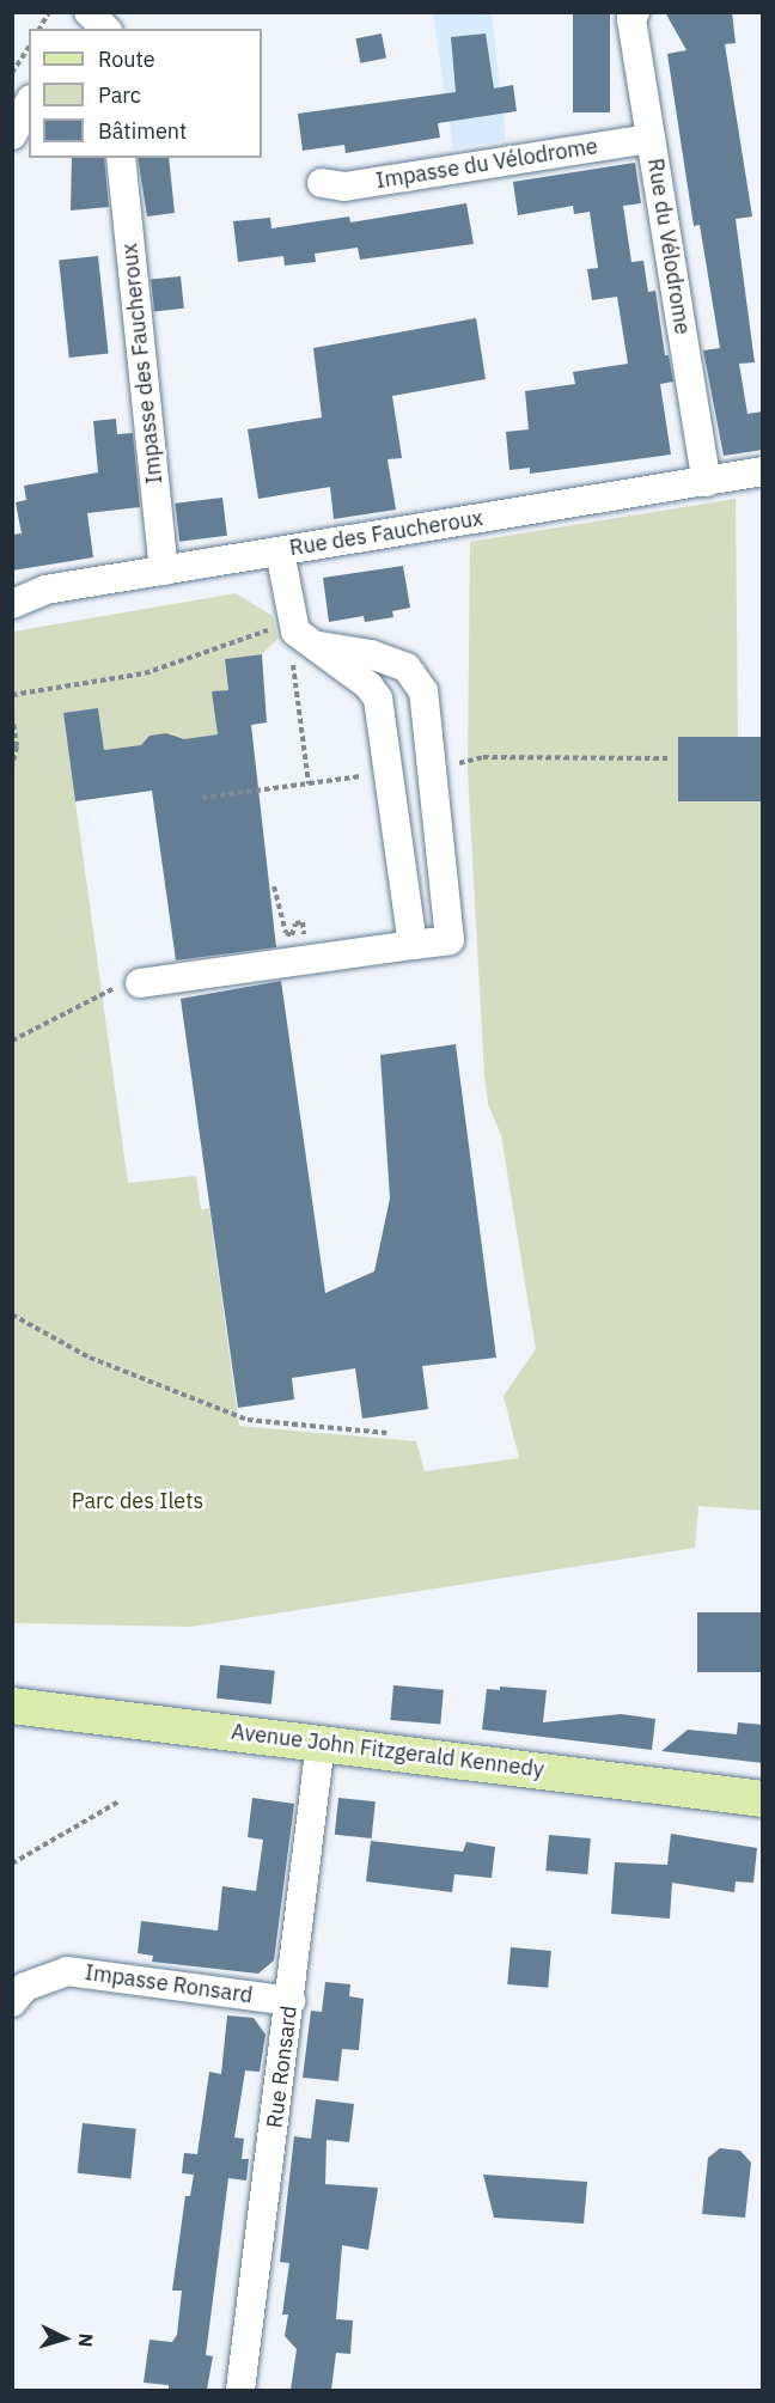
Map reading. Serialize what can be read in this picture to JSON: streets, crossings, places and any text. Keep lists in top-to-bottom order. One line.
{"streets":{"main road":["Avenue John Fitzgerald Kennedy"],"street":["Impasse du Vélodrome","Rue du Vélodrome","Impasse des Faucheroux","Rue des Faucheroux","Impasse Ronsard","Rue Ronsard"]},"crossings":[["Impasse du Vélodrome","Rue du Vélodrome"],["Rue du Vélodrome","Rue des Faucheroux"],["Impasse des Faucheroux","Rue des Faucheroux"],["Avenue John Fitzgerald Kennedy","Rue Ronsard"],["Impasse Ronsard","Rue Ronsard"]],"parks":["Parc des Ilets"],"legend":["Route","Parc","Bâtiment"],"north":"right"}
